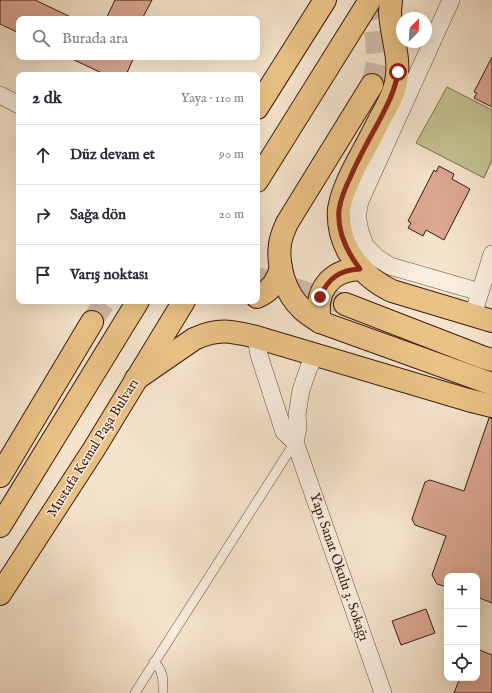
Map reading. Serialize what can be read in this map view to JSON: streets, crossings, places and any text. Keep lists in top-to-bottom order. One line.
{"streets":{"main road":["Mustafa Kemal Paşa Bulvarı"],"street":["Yapı Sanat Okulu 3. Sokağı"]},"north":"top right","page":{"search":"Burada ara","heading":["2 dk","Yaya · 110 m"],"list":[["Düz devam et","90 m"],["Sağa dön","20 m"],"Varış noktası"],"map_buttons":["+","−"]}}
